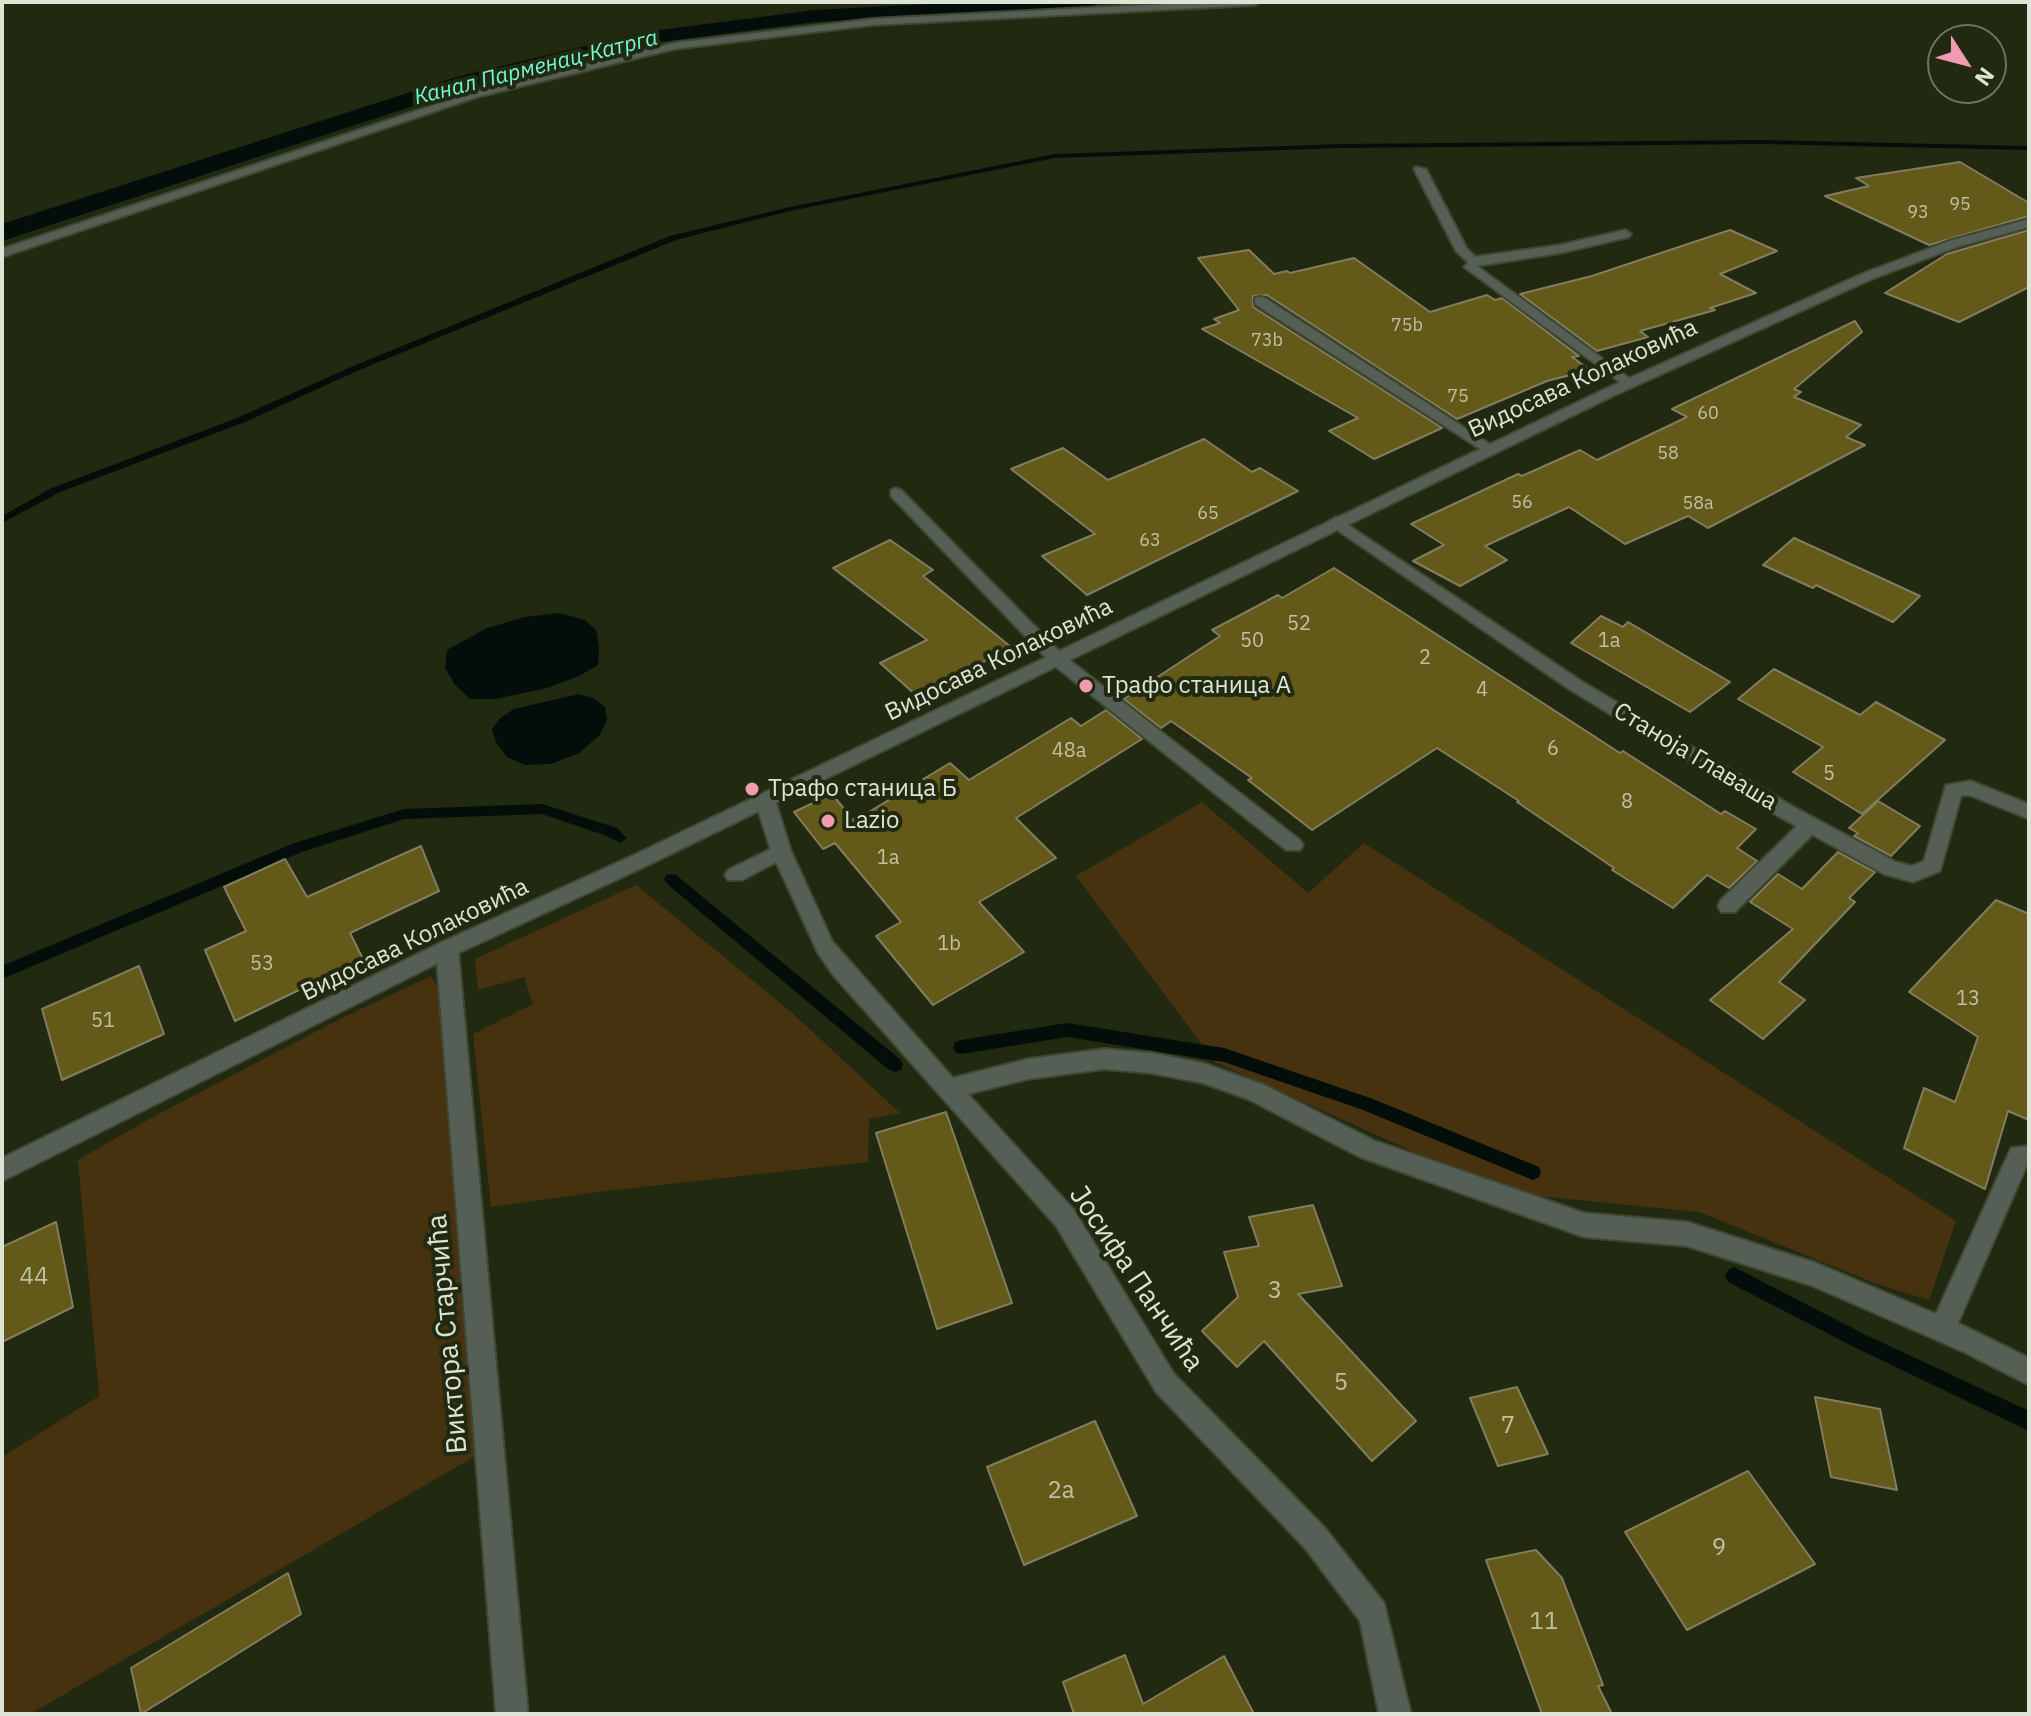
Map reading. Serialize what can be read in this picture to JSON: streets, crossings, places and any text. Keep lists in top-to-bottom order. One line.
{"streets":{"street":["Видосава Колаковића","Станоја Главаша","Јосифа Панчића","Виктора Старчића"]},"crossings":[["Видосава Колаковића","Станоја Главаша"],["Видосава Колаковића","Јосифа Панчића"],["Видосава Колаковића","Виктора Старчића"]],"water":["Канал Парменац-Катрга"],"places":["Трафо станица А","Трафо станица Б","Lazio"],"house_numbers":["95","93","75b","73b","75","60","58","56","58a","65","63","52","50","1a","2","4","6","48a","5","8","1a","1b","53","13","51","44","3","5","7","2a","9","11"],"north":"bottom right"}
